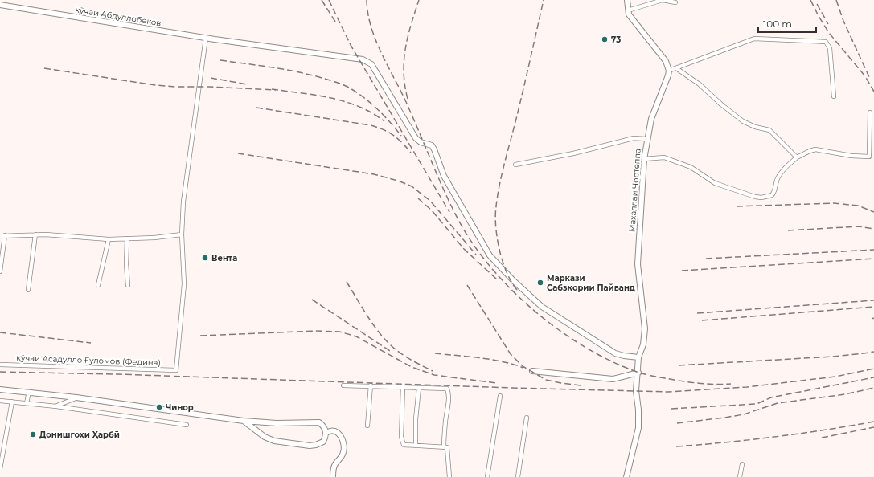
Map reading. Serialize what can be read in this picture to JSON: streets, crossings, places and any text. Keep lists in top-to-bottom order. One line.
{"streets":{"street":["кӯчаи Абдуллобеков","Махаллаи Чортеппа","кӯчаи Асадулло Ғуломов (Федина)"]},"crossings":[["кӯчаи Абдуллобеков","Махаллаи Чортеппа"]],"places":["73","Вента","Маркази Сабзкории Пайванд","Чинор","Донишгоҳи Ҳарбӣ"],"scale_bar":"100 m"}
